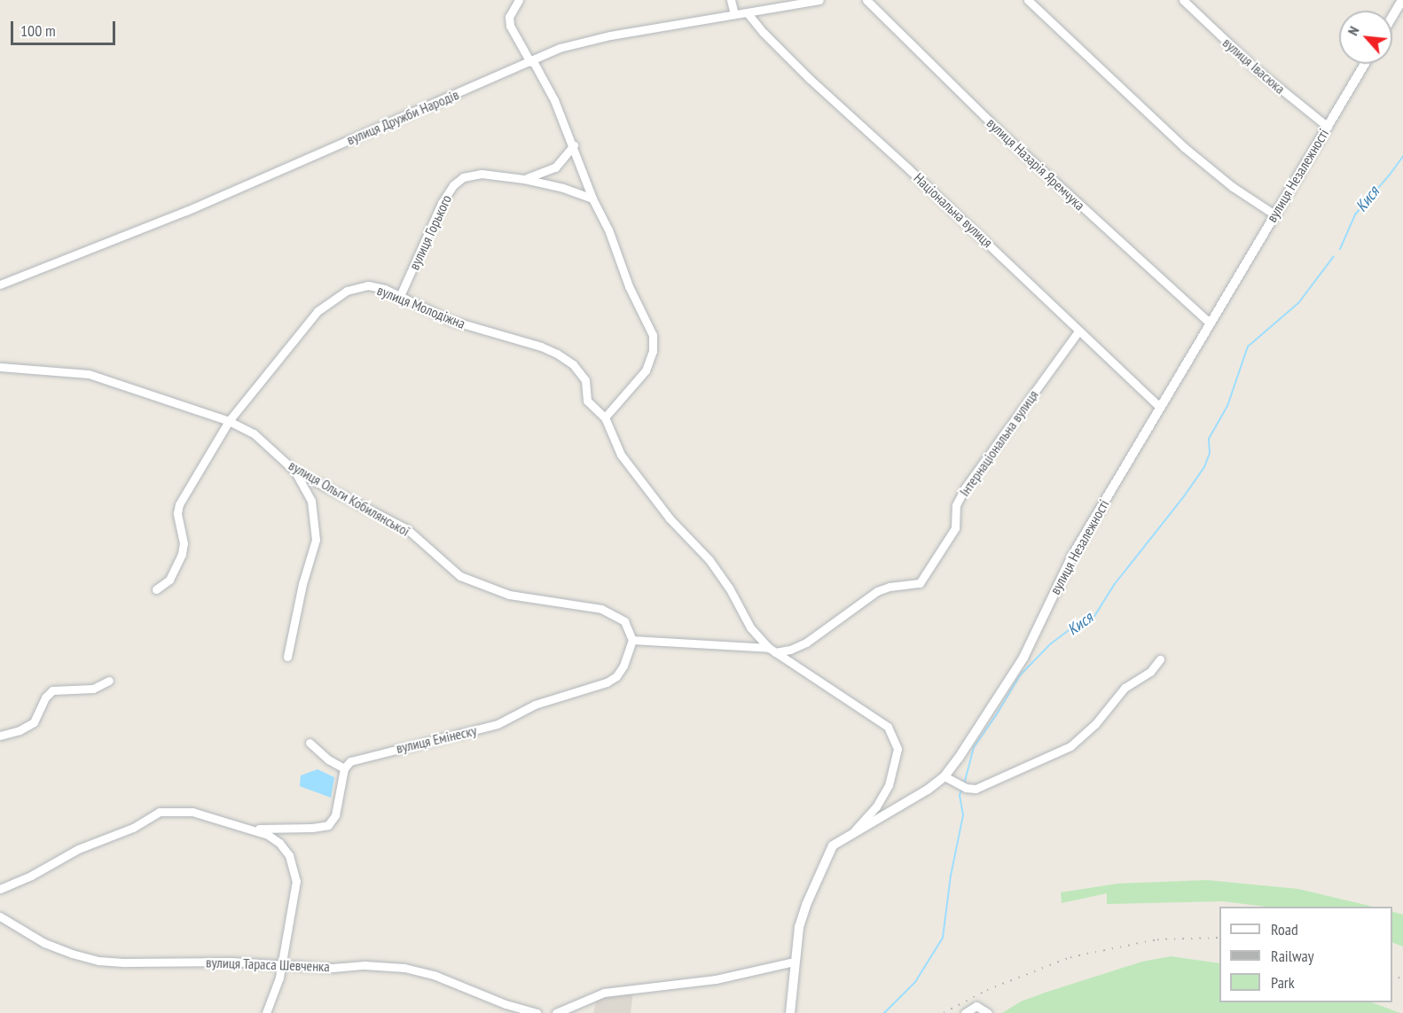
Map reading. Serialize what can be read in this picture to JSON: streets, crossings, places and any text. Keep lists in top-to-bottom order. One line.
{"streets":{"street":["вулиця Івасюка","вулиця Дружби Народів","вулиця Назарія Яремчука","вулиця Незалежності","Національна вулиця","вулиця Горького","вулиця Молодіжна","Інтернаціональна вулиця","вулиця Ольги Кобилянської","вулиця Емінеску","вулиця Тараса Шевченка"]},"crossings":[["вулиця Івасюка","вулиця Незалежності"],["вулиця Дружби Народів","Національна вулиця"],["вулиця Назарія Яремчука","вулиця Незалежності"],["вулиця Незалежності","Національна вулиця"],["Національна вулиця","Інтернаціональна вулиця"],["вулиця Горького","вулиця Молодіжна"],["вулиця Молодіжна","Інтернаціональна вулиця"],["вулиця Молодіжна","вулиця Ольги Кобилянської"],["вулиця Ольги Кобилянської","вулиця Емінеску"]],"water":["Кися"],"legend":["Road","Railway","Park"],"scale_bar":"100 m","north":"top left"}
